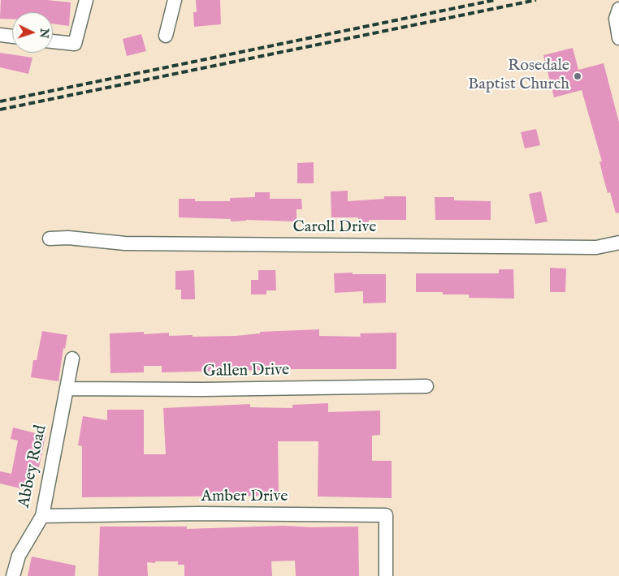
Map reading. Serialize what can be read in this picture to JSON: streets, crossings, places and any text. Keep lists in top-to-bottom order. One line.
{"streets":{"street":["Caroll Drive","Gallen Drive","Abbey Road","Amber Drive"]},"crossings":[["Gallen Drive","Abbey Road"],["Abbey Road","Amber Drive"]],"places":["Rosedale Baptist Church"],"north":"right"}
